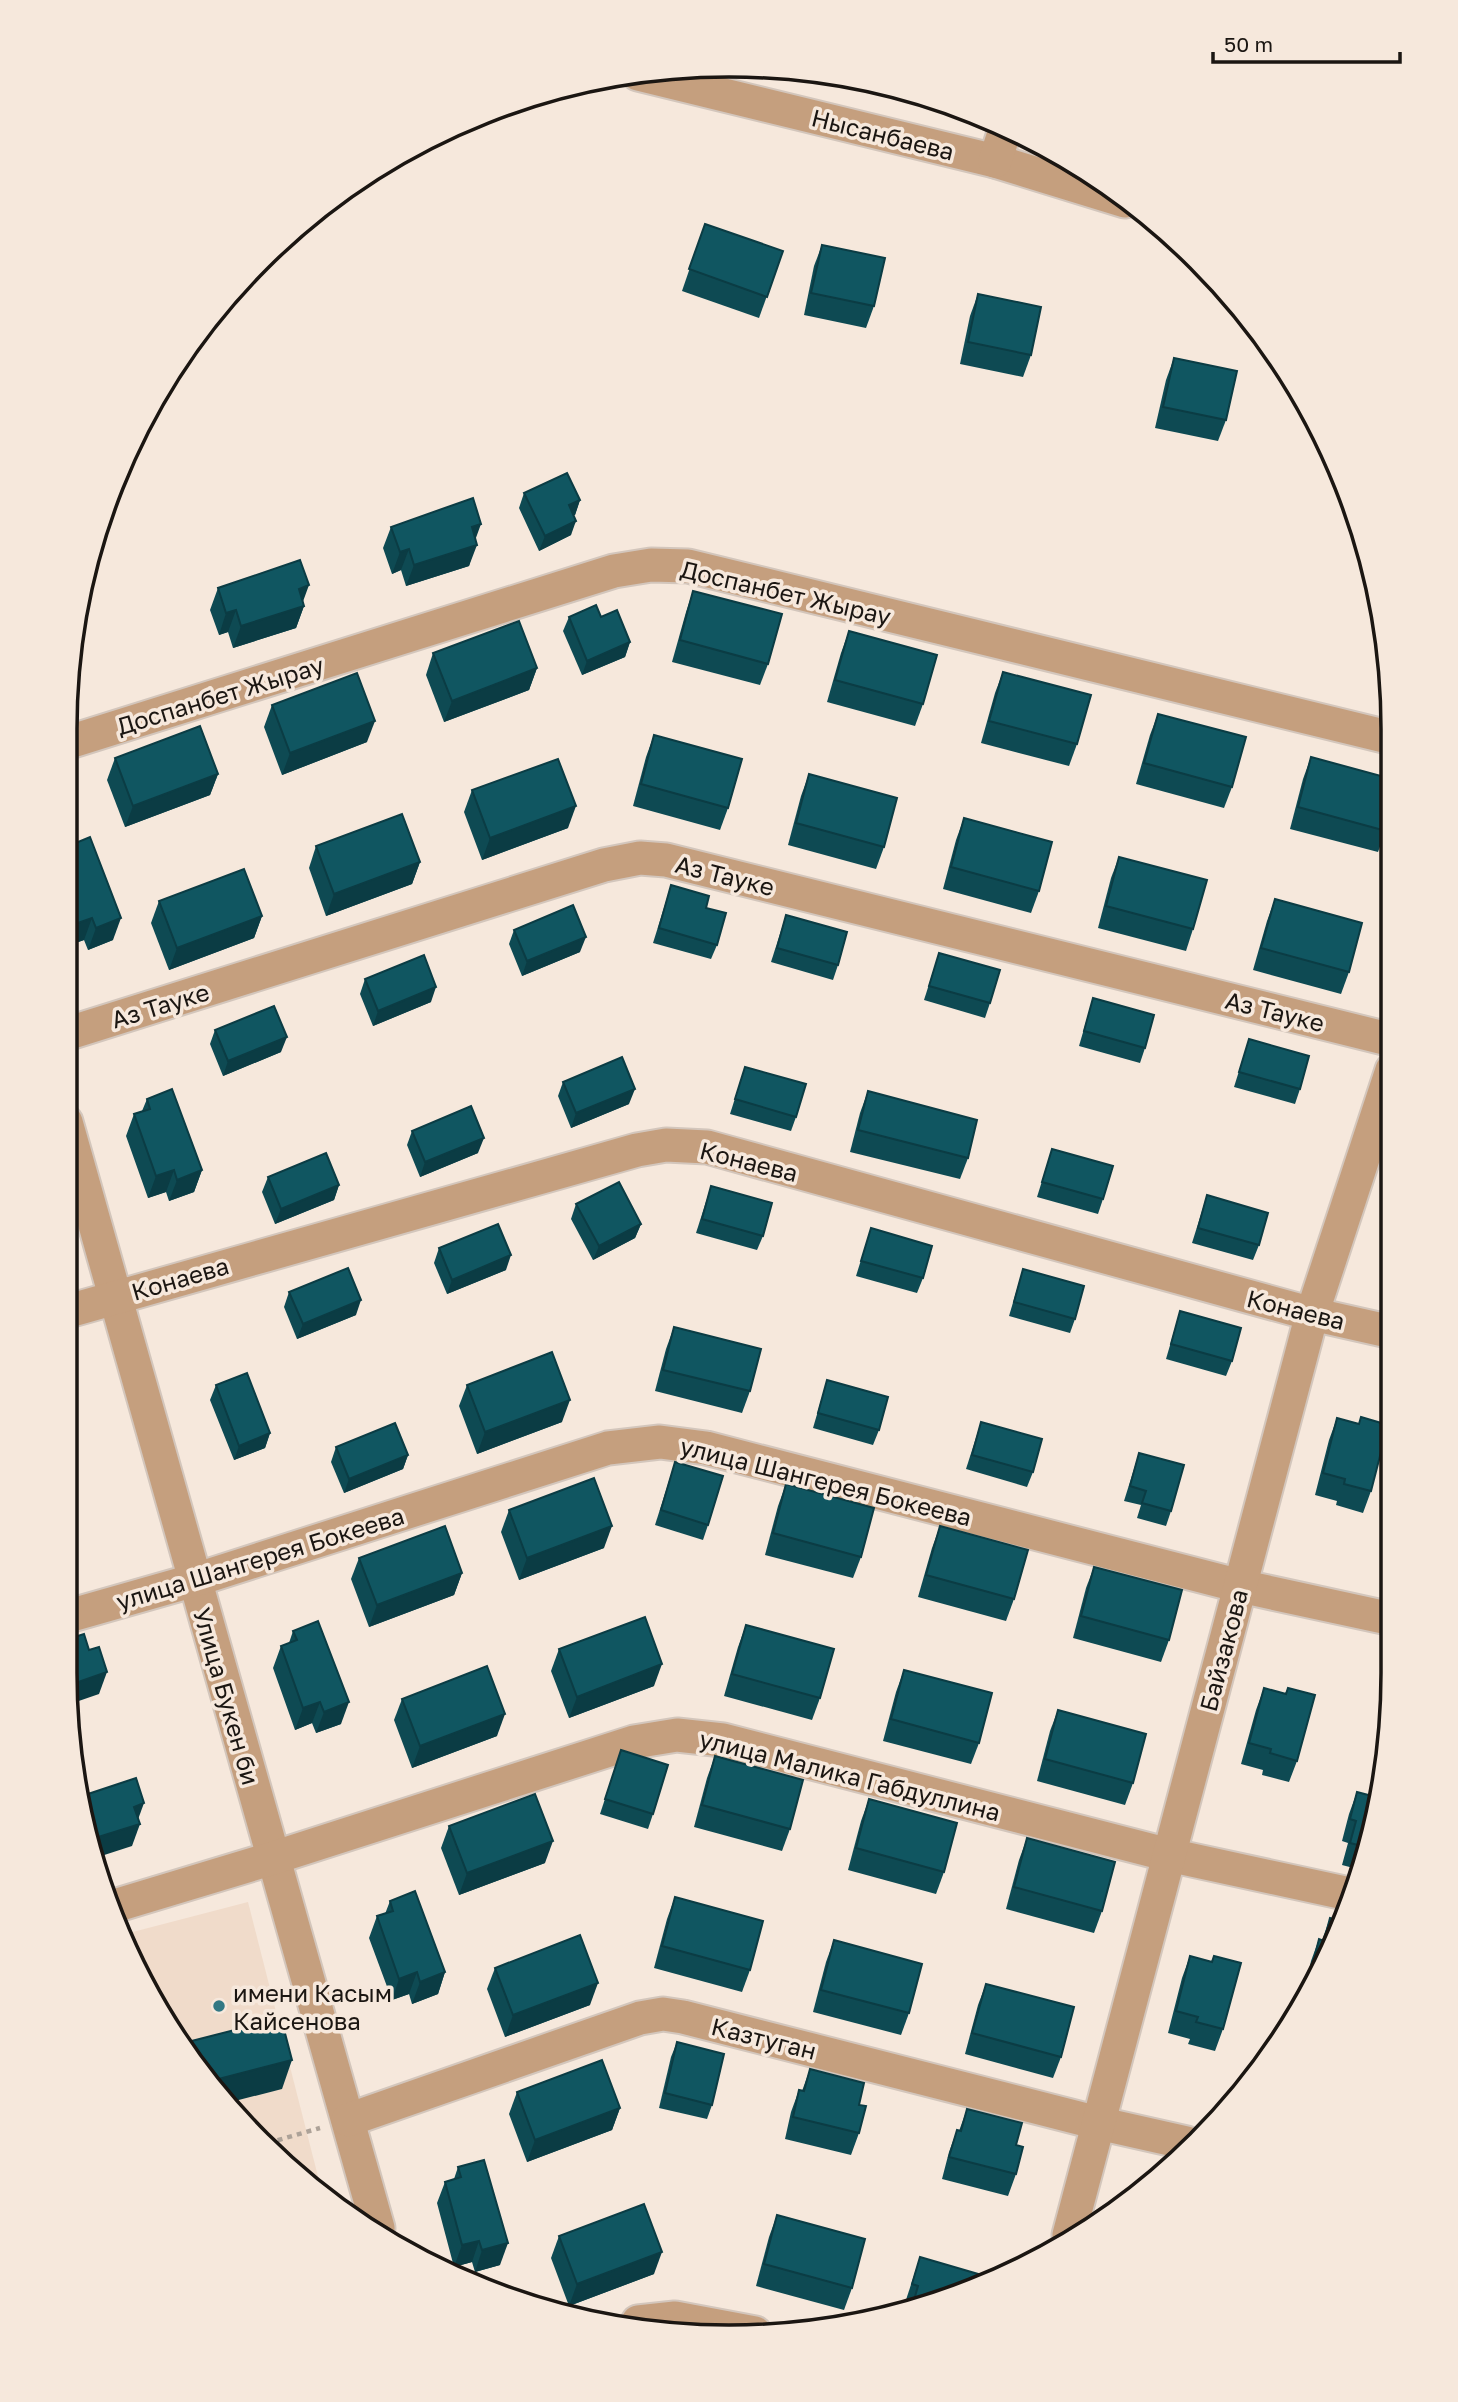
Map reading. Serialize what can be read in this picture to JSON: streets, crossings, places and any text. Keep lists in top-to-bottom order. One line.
{"streets":{"street":["Нысанбаева","Доспанбет Жырау","Аз Тауке","Конаева","улица Шангерея Бокеева","Байзакова","Улица Букен би","улица Малика Габдуллина","Казтуган"]},"crossings":[["Конаева","Байзакова"],["Конаева","Улица Букен би"],["улица Шангерея Бокеева","Байзакова"],["улица Шангерея Бокеева","Улица Букен би"],["Байзакова","улица Малика Габдуллина"],["Байзакова","Казтуган"],["Улица Букен би","улица Малика Габдуллина"],["Улица Букен би","Казтуган"]],"places":["имени Касым Кайсенова"],"scale_bar":"50 m"}
